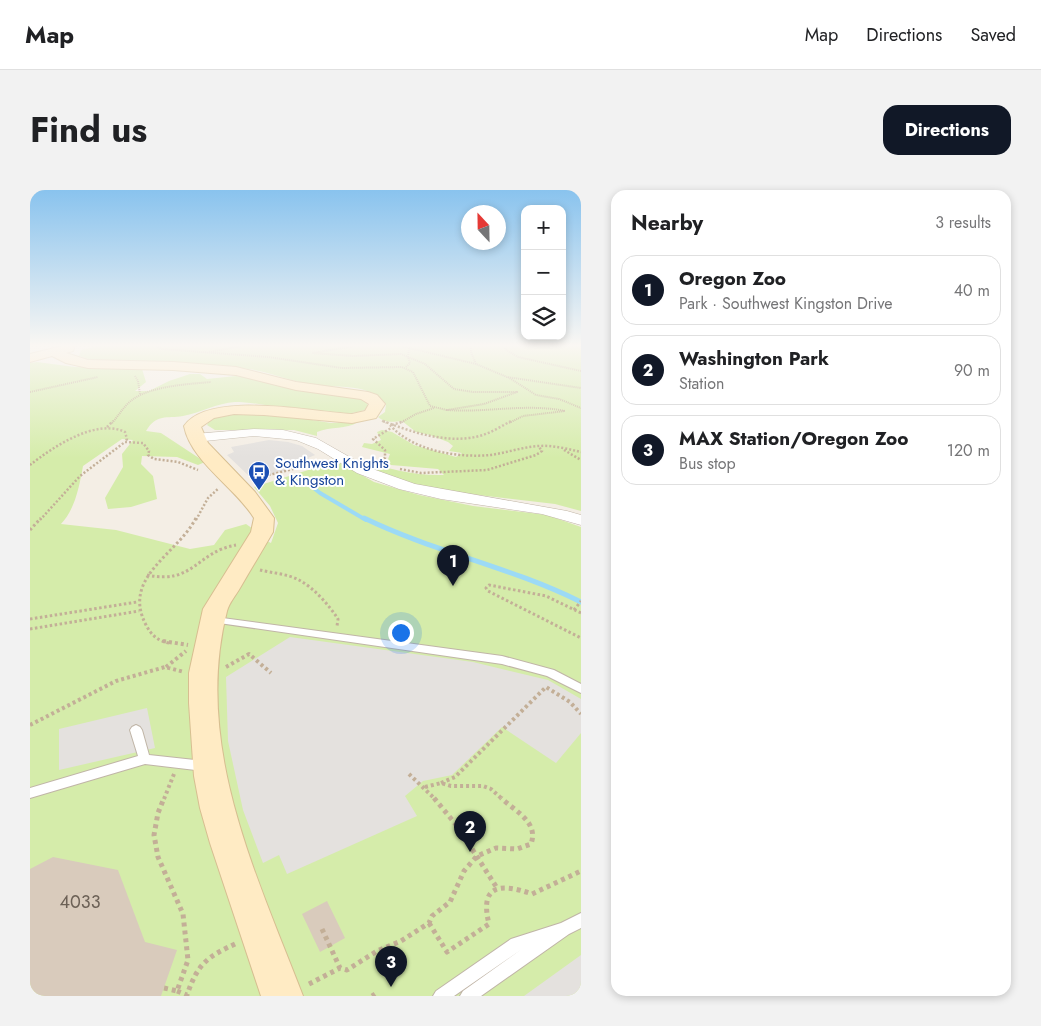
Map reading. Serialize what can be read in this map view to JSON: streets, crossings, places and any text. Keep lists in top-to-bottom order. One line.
{"places":{"bus stop":["Southwest Knights & Kingston"]},"house_numbers":["4033"],"north":"top","page":{"header":"Map","nav":["Map","Directions","Saved"],"title":"Find us","buttons":"Directions","heading":["Nearby","3 results"],"map_buttons":["+","−"],"list":[{"mark":"1","name":"Oregon Zoo","note":"Park · Southwest Kingston Drive","value":"40 m"},{"mark":"2","name":"Washington Park","note":"Station","value":"90 m"},{"mark":"3","name":"MAX Station/Oregon Zoo","note":"Bus stop","value":"120 m"}],"pins":["1","2","3"]}}
